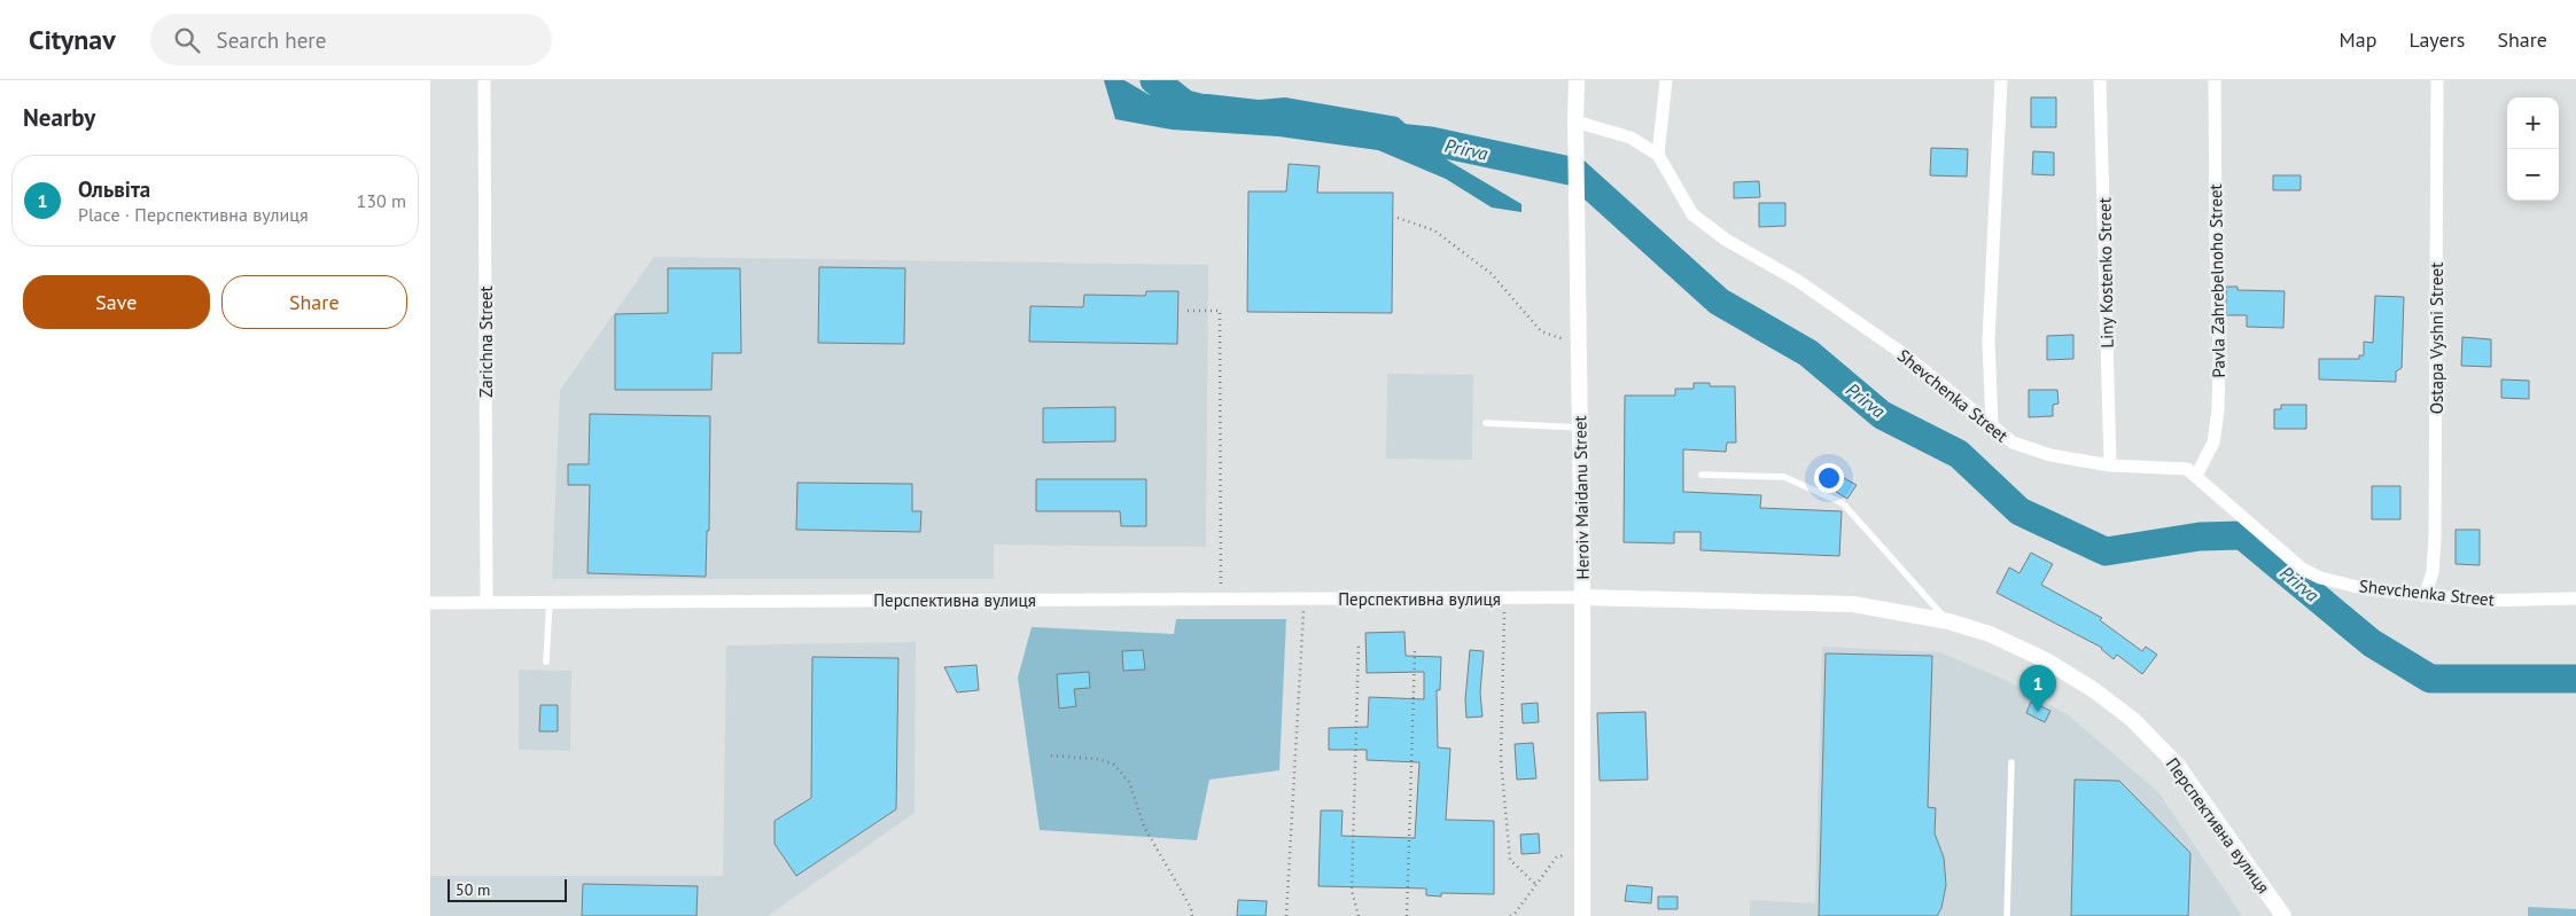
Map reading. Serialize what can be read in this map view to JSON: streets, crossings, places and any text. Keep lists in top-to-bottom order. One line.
{"streets":{"street":["Liny Kostenko Street","Pavla Zahrebelnoho Street","Ostapa Vyshni Street","Zarichna Street","Shevchenka Street","Heroiv Maidanu Street","Перспективна вулиця"]},"crossings":[["Liny Kostenko Street","Shevchenka Street"],["Pavla Zahrebelnoho Street","Shevchenka Street"],["Ostapa Vyshni Street","Shevchenka Street"],["Zarichna Street","Перспективна вулиця"],["Shevchenka Street","Heroiv Maidanu Street"],["Heroiv Maidanu Street","Перспективна вулиця"]],"water":["Prirva"],"scale_bar":"50 m","page":{"header":"Citynav","search":"Search here","nav":["Map","Layers","Share"],"heading":"Nearby","map_buttons":["+","−"],"list":[{"mark":"1","name":"Ольвіта","note":"Place · Перспективна вулиця","value":"130 m"}],"buttons":["Save","Share"],"pins":"1","scale":"50 m"}}
